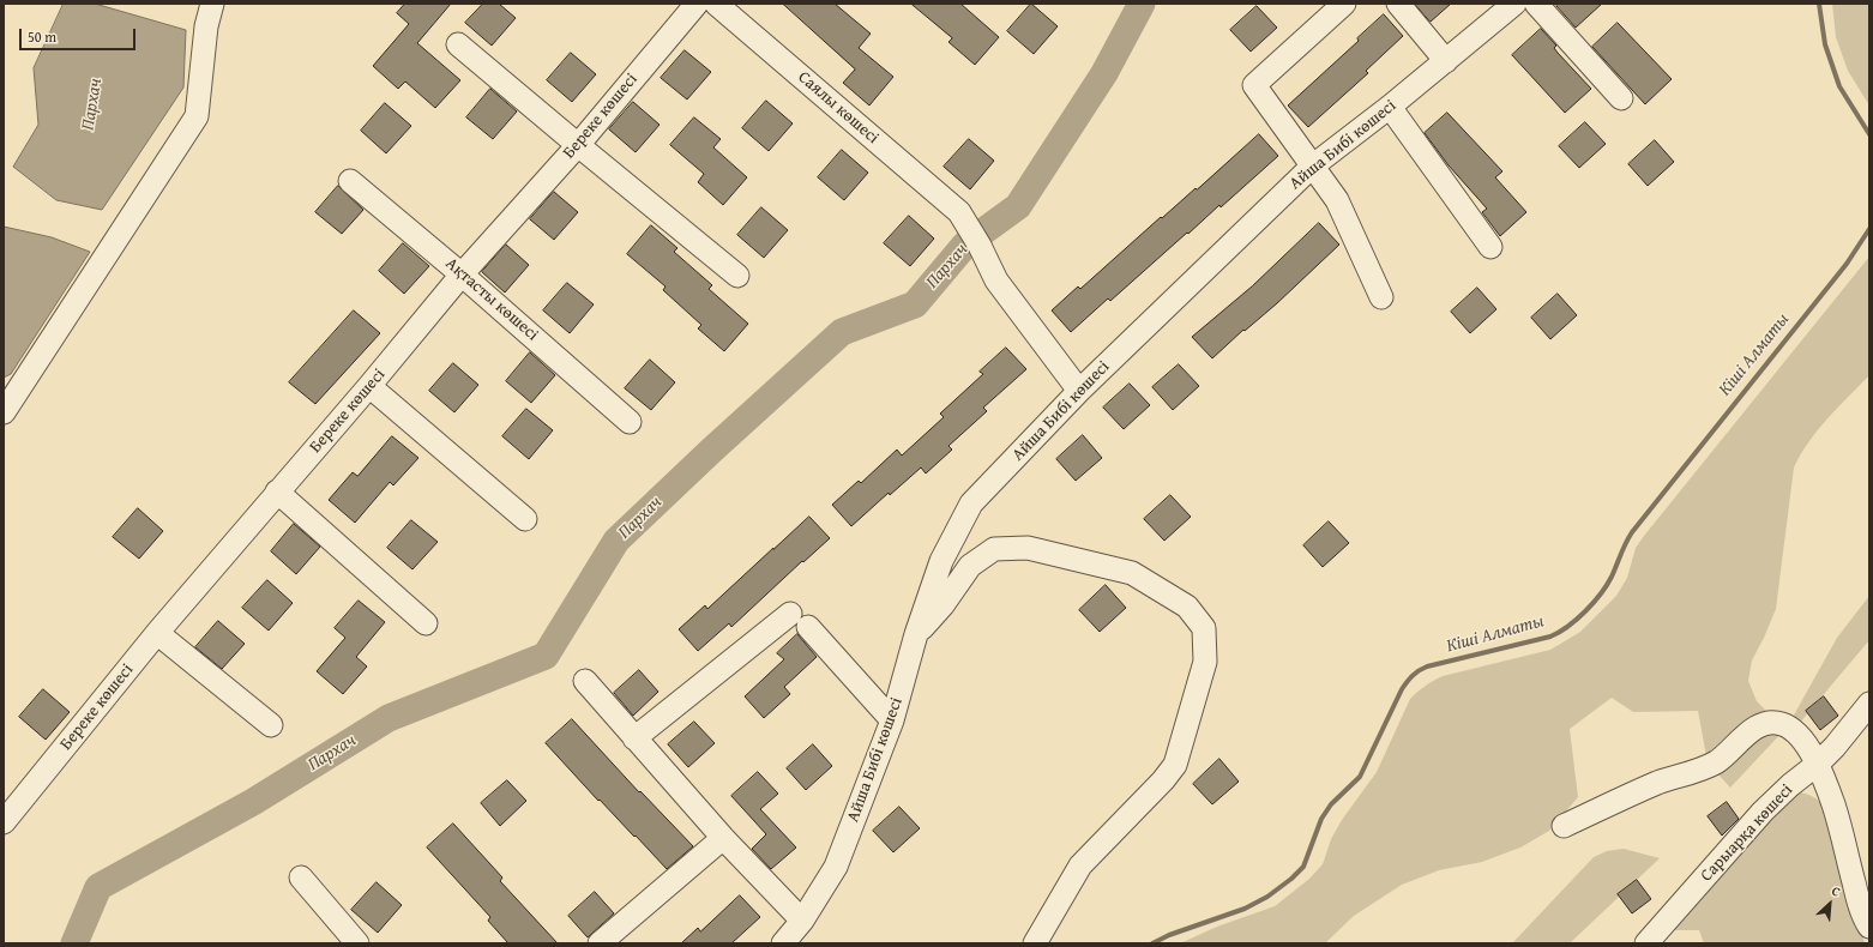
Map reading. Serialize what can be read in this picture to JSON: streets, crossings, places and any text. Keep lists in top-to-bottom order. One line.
{"streets":{"street":["Саялы көшесі","Береке көшесі","Айша Бибі көшесі","Ақтасты көшесі","Сарыарқа көшесі"]},"crossings":[["Саялы көшесі","Айша Бибі көшесі"],["Береке көшесі","Ақтасты көшесі"]],"water":["Пархач","Кіші Алматы"],"scale_bar":"50 m","north":"top right"}
